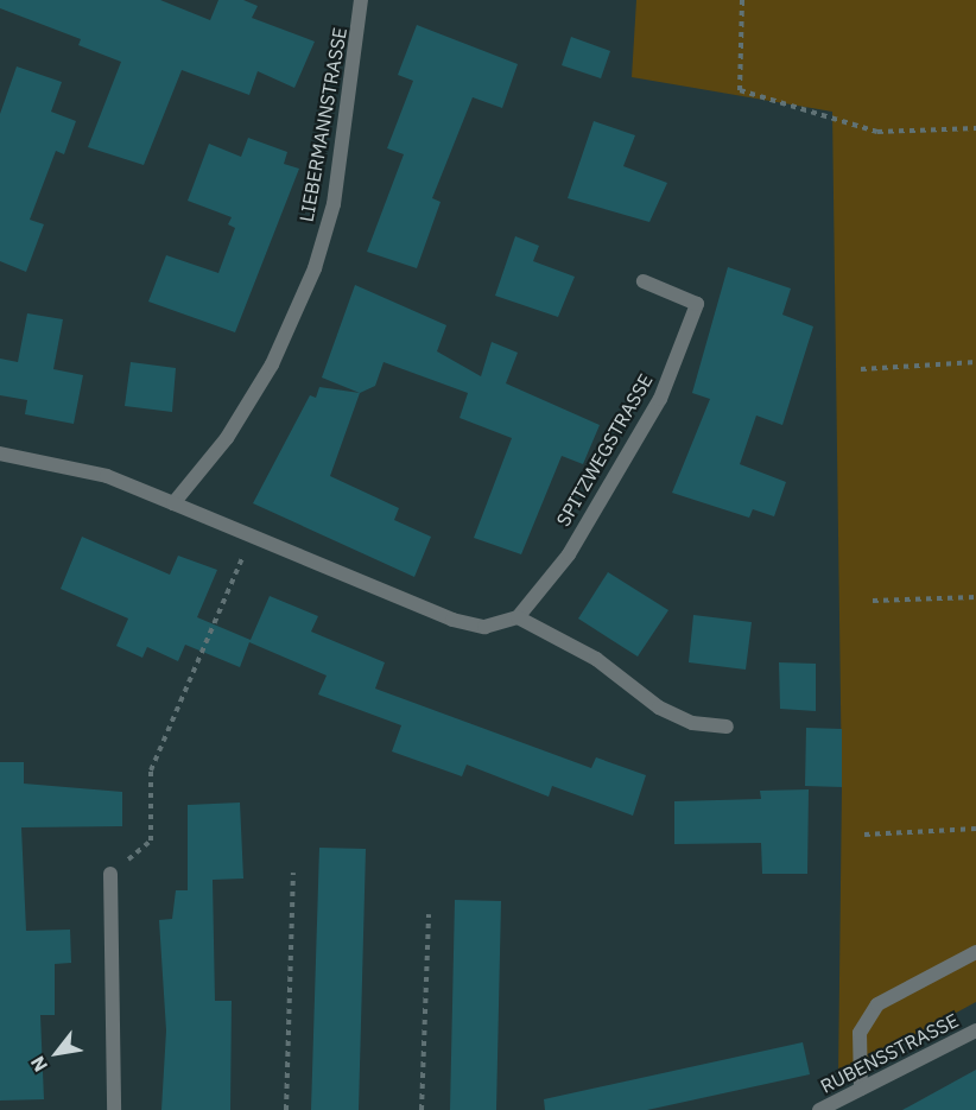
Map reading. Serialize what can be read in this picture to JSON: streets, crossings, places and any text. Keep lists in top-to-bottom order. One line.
{"streets":{"street":["LIEBERMANNSTRASSE","SPITZWEGSTRASSE","RUBENSSTRASSE"]},"north":"bottom left"}
